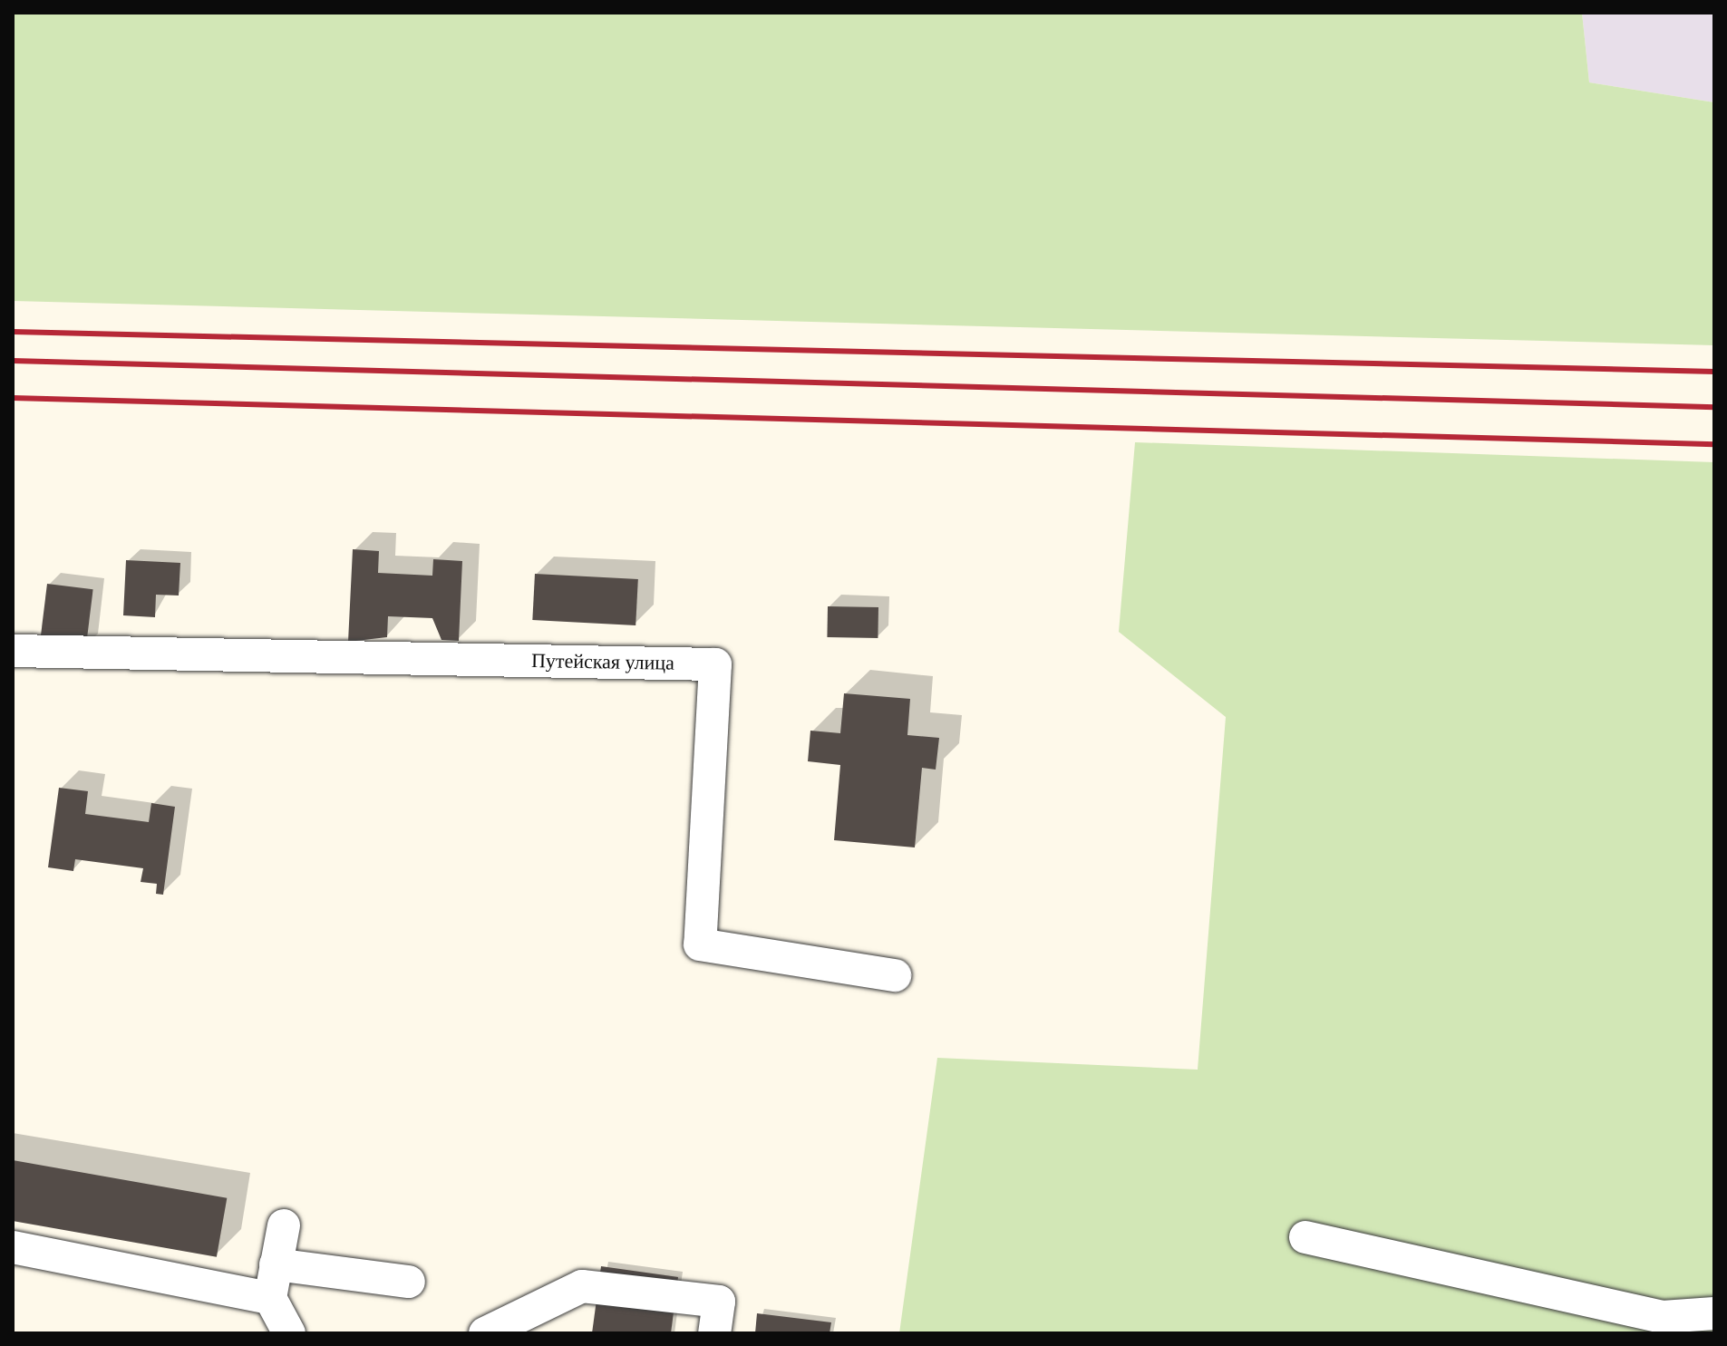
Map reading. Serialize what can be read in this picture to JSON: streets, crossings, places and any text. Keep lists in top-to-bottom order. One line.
{"streets":{"street":["Путейская улица"]}}
